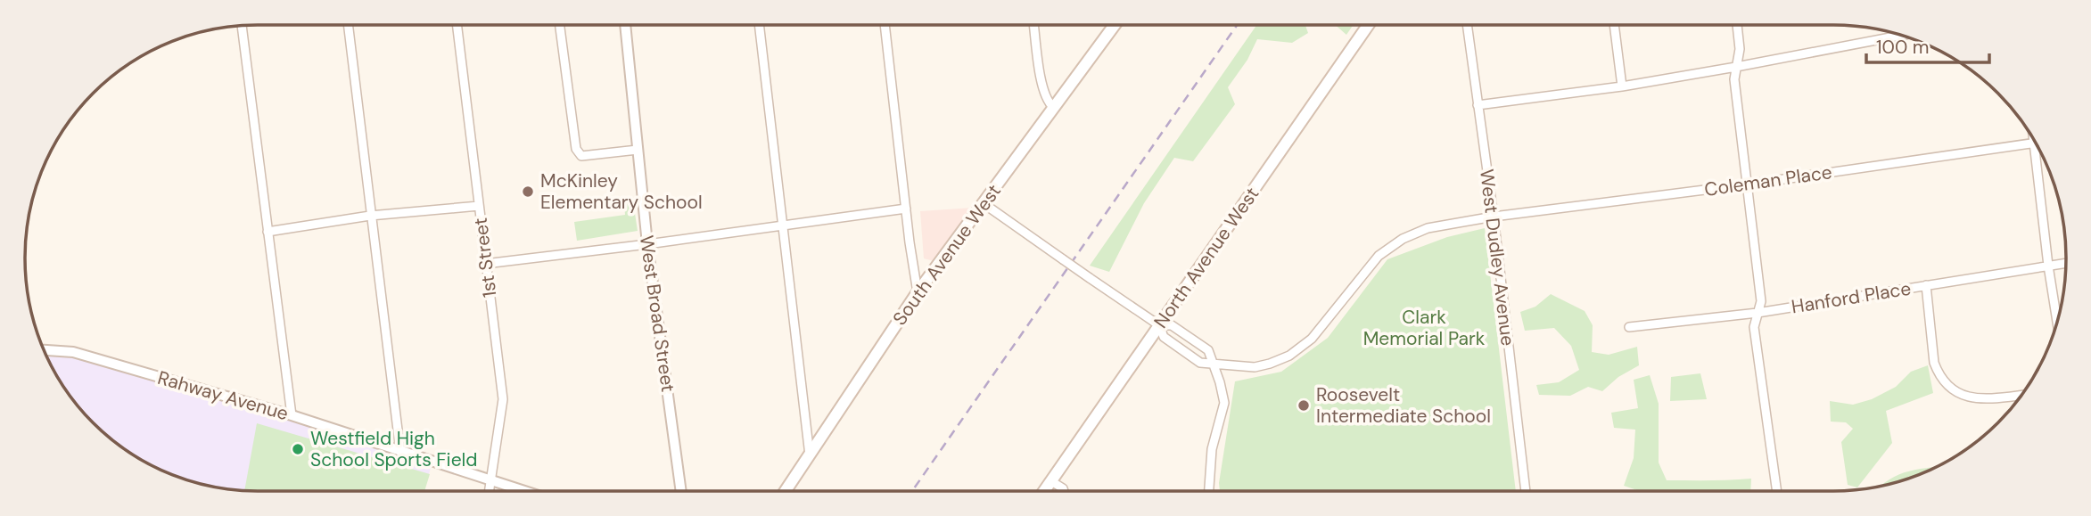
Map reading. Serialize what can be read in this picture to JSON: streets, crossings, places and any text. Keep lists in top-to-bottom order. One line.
{"streets":{"main road":["South Avenue West","North Avenue West"],"street":["Coleman Place","1st Street","West Dudley Avenue","Hanford Place","West Broad Street","Rahway Avenue"]},"crossings":[["Coleman Place","West Dudley Avenue"],["1st Street","Rahway Avenue"]],"parks":["Clark Memorial Park"],"places":["McKinley Elementary School","Roosevelt Intermediate School","Westfield High School Sports Field"],"scale_bar":"100 m"}
